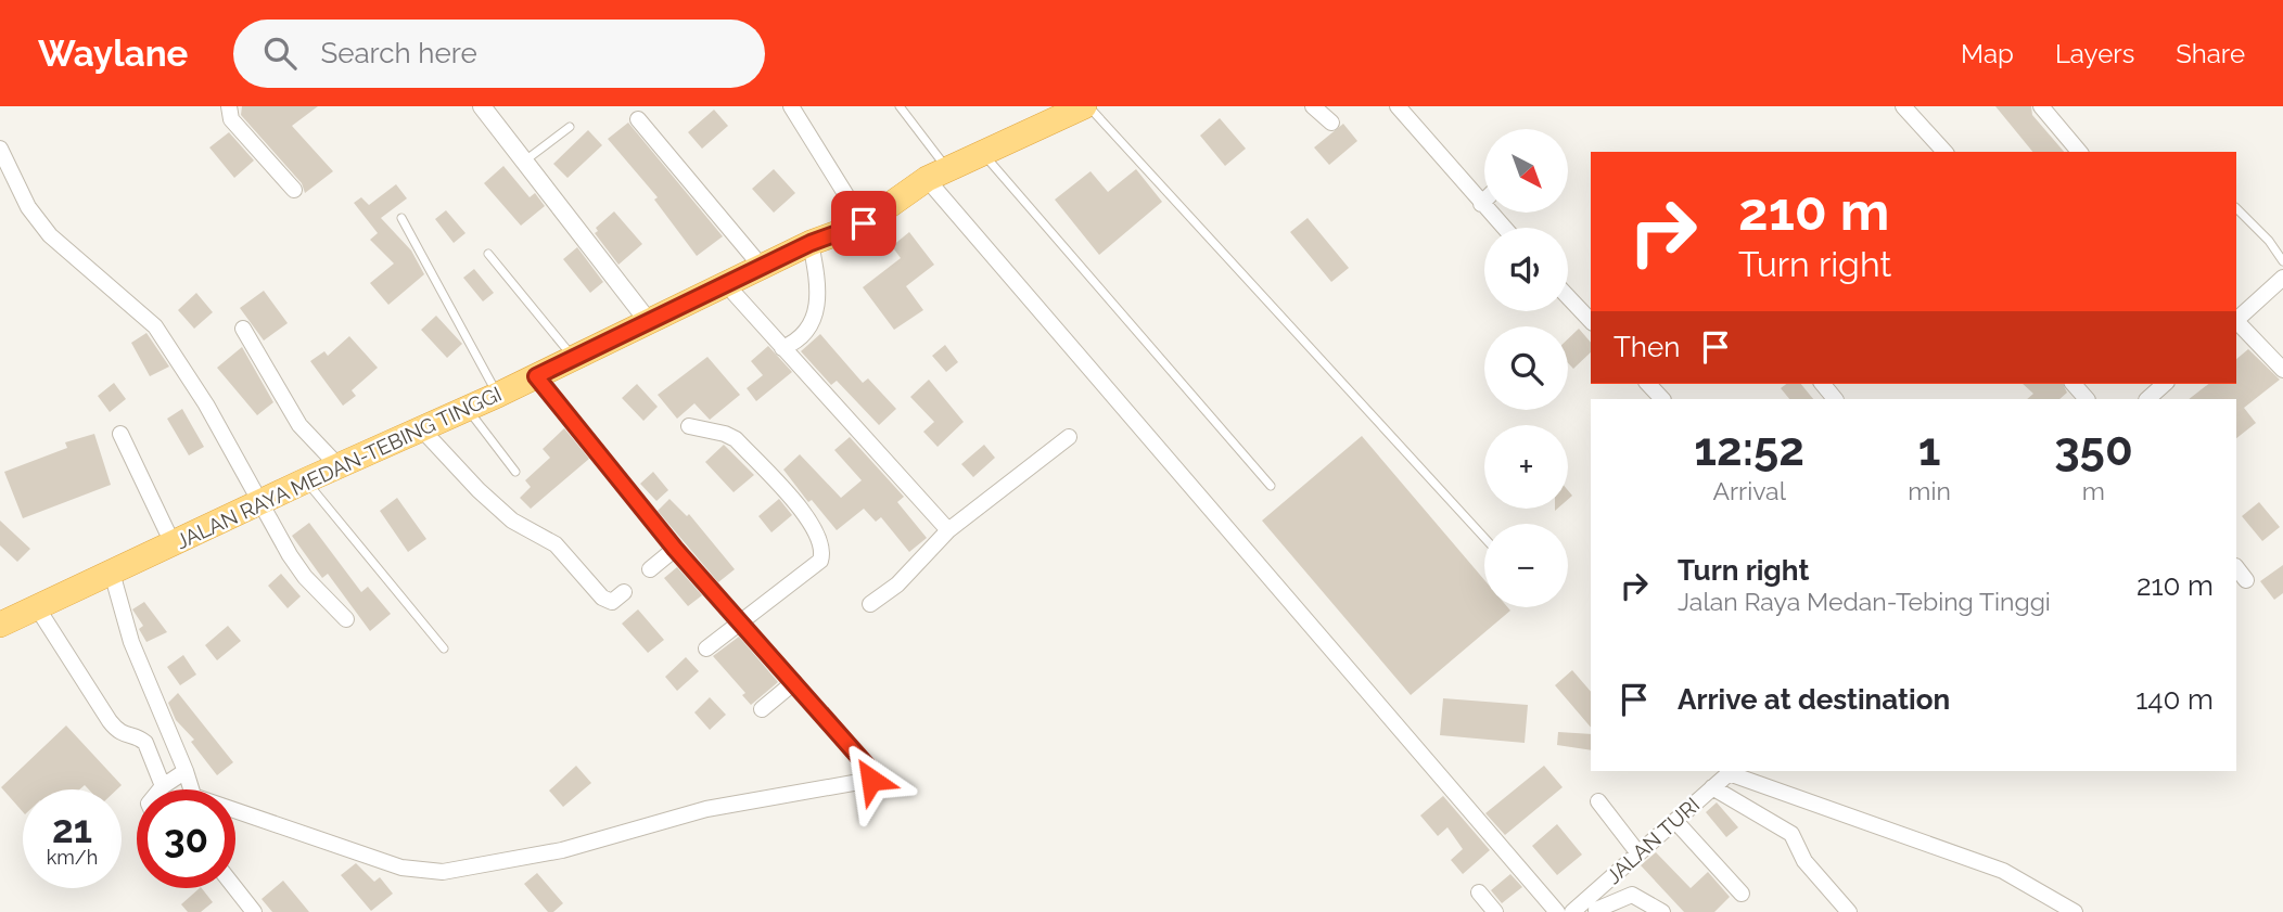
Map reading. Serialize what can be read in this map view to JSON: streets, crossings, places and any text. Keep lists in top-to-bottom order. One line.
{"streets":{"highway":["JALAN RAYA MEDAN-TEBING TINGGI"],"street":["JALAN TURI"]},"north":"bottom right","page":{"header":"Waylane","search":"Search here","nav":["Map","Layers","Share"],"map_buttons":["+","−"],"turn":["210 m","Turn right"],"then":"Then","eta":["12:52","Arrival","1","min","350","m"],"list":[{"name":"Turn right","note":"Jalan Raya Medan-Tebing Tinggi","value":"210 m"},{"name":"Arrive at destination","value":"140 m"}],"speed":"21 km/h","limit":"30"}}
